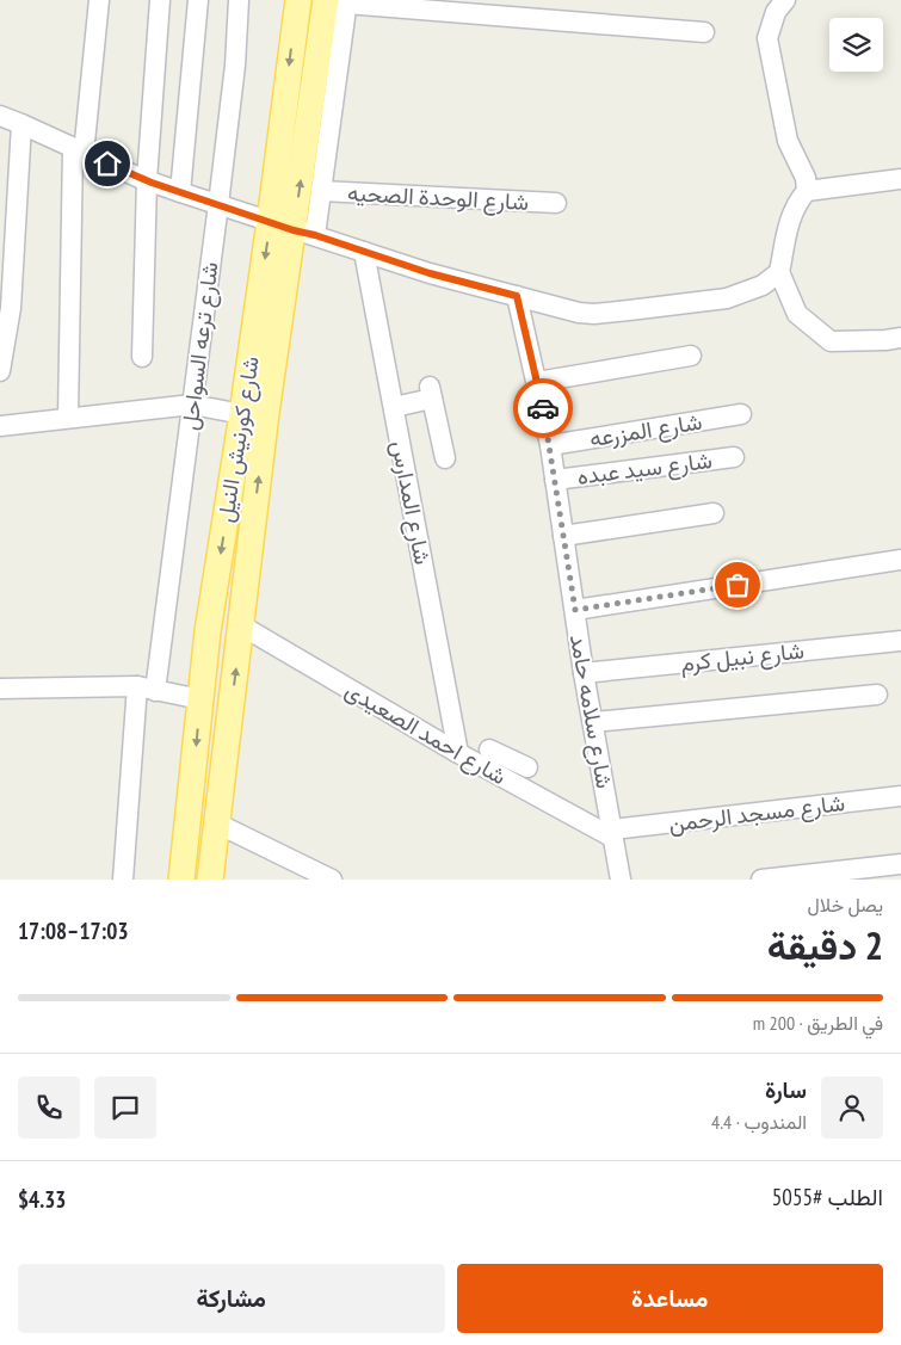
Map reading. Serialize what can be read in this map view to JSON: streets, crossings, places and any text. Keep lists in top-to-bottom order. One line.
{"streets":{"main road":["شارع كورنيش النيل"],"street":["شارع الوحدة الصحيه","شارع ترعه السواحل","شارع المزرعه","شارع سيد عبده","شارع المدارس","شارع نبيل كرم","شارع سلامه حامد","شارع احمد الصعيدى","شارع مسجد الرحمن"]},"crossings":[["شارع المزرعه","شارع سلامه حامد"],["شارع كورنيش النيل","شارع احمد الصعيدى"],["شارع سيد عبده","شارع سلامه حامد"],["شارع المدارس","شارع احمد الصعيدى"],["شارع نبيل كرم","شارع سلامه حامد"],["شارع سلامه حامد","شارع احمد الصعيدى"],["شارع سلامه حامد","شارع مسجد الرحمن"],["شارع احمد الصعيدى","شارع مسجد الرحمن"]],"page":{"heading":["2 دقيقة","يصل خلال","17:03–17:08"],"panel":["سارة","المندوب · 4.4","الطلب #5055","$4.33"],"bar":"في الطريق · 200 m","buttons":["مساعدة","مشاركة"]}}
